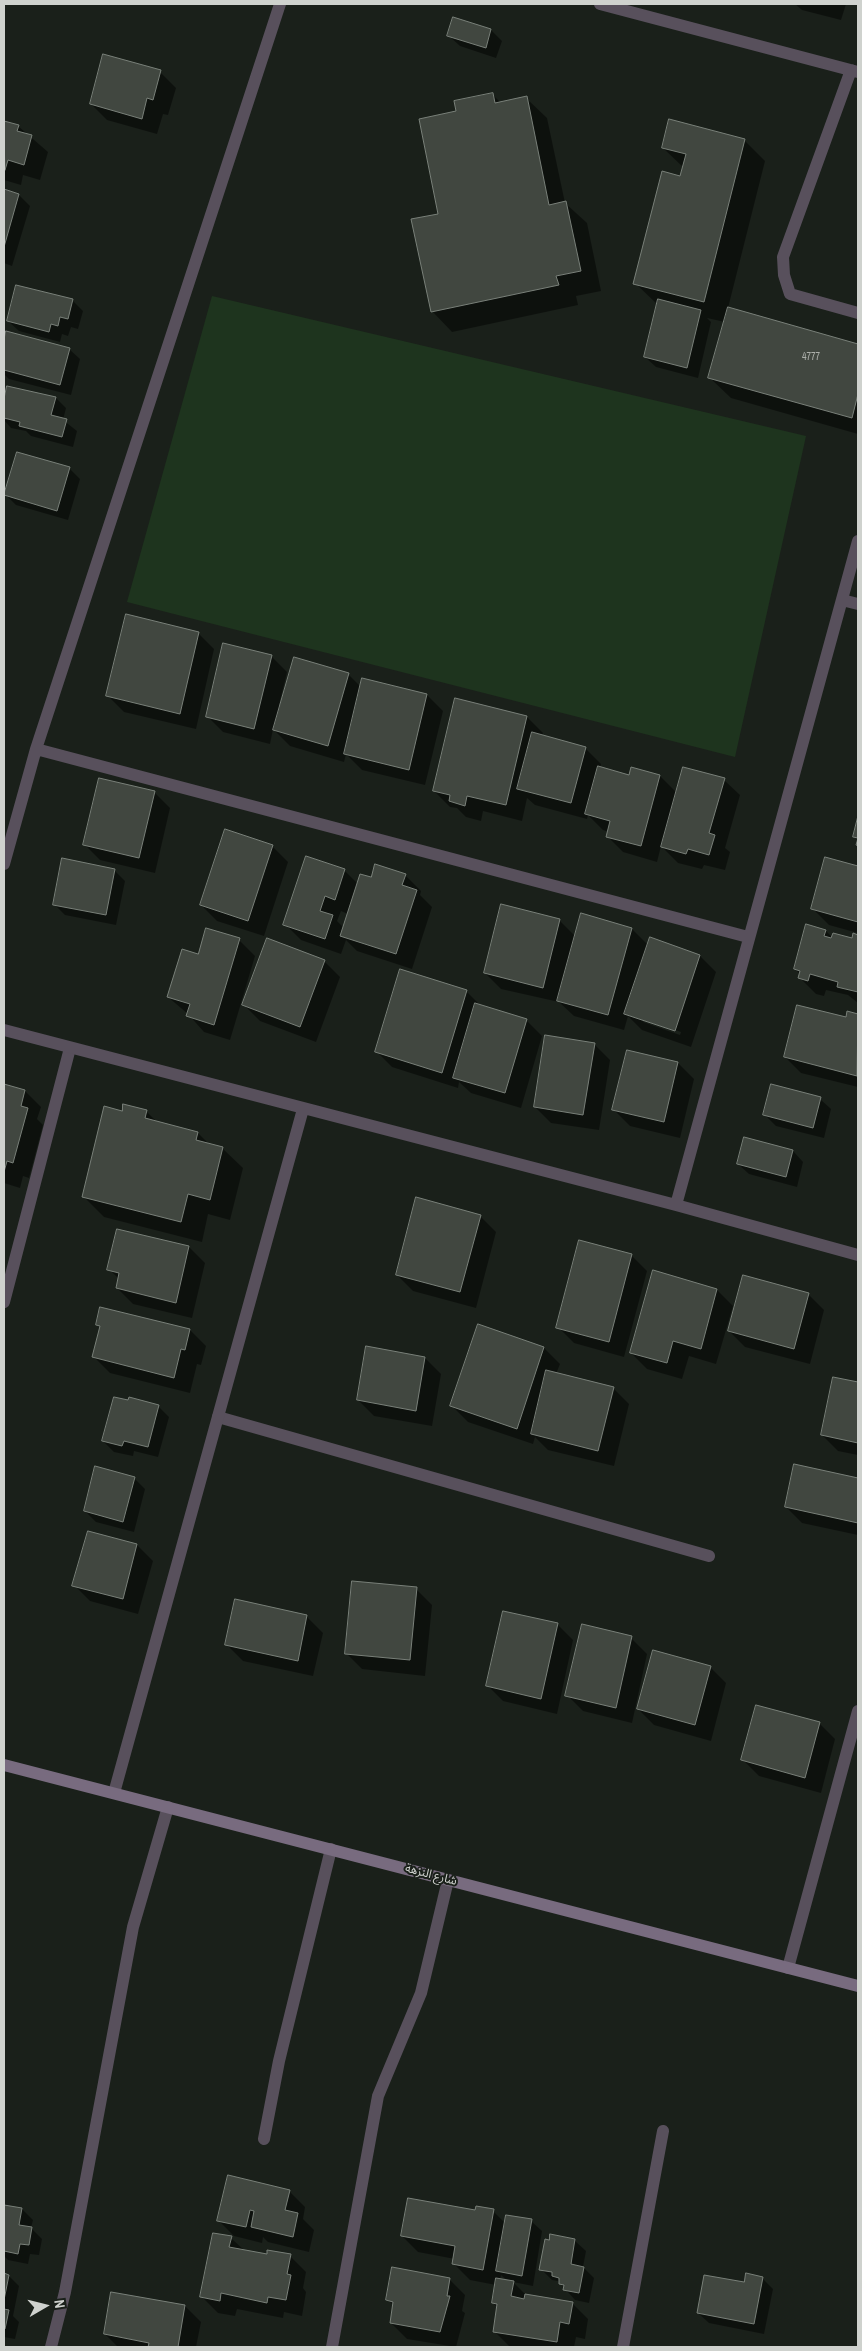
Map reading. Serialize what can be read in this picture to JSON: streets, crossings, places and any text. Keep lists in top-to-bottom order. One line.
{"streets":{"main road":["شارع النزهة"]},"house_numbers":["4777"],"north":"right"}
